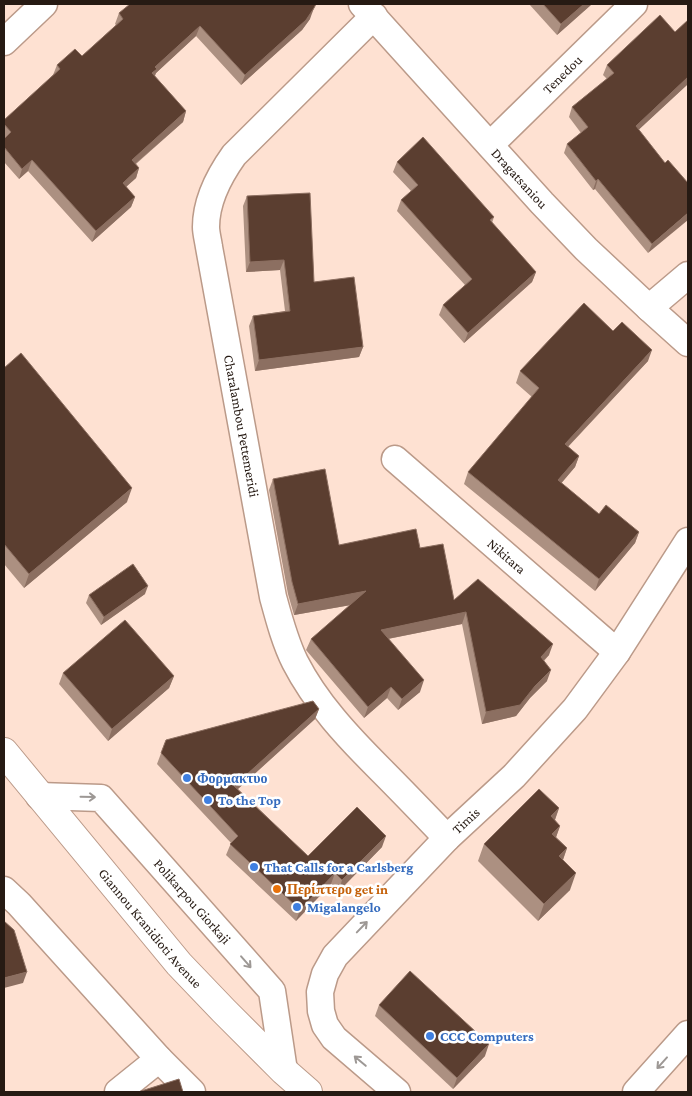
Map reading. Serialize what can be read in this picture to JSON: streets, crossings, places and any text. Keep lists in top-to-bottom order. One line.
{"streets":{"main road":["Giannou Kranidioti Avenue"],"street":["Tenedou","Dragatsaniou","Charalambou Pettemeridi","Nikitara","Timis","Polikarpou Giorkaji"]},"crossings":[["Tenedou","Dragatsaniou"],["Dragatsaniou","Charalambou Pettemeridi"],["Charalambou Pettemeridi","Timis"],["Nikitara","Timis"],["Polikarpou Giorkaji","Giannou Kranidioti Avenue"]],"places":["Φορμακτυο","To the Top","That Calls for a Carlsberg","Περίπτερο get in","Migalangelo","CCC Computers"]}
